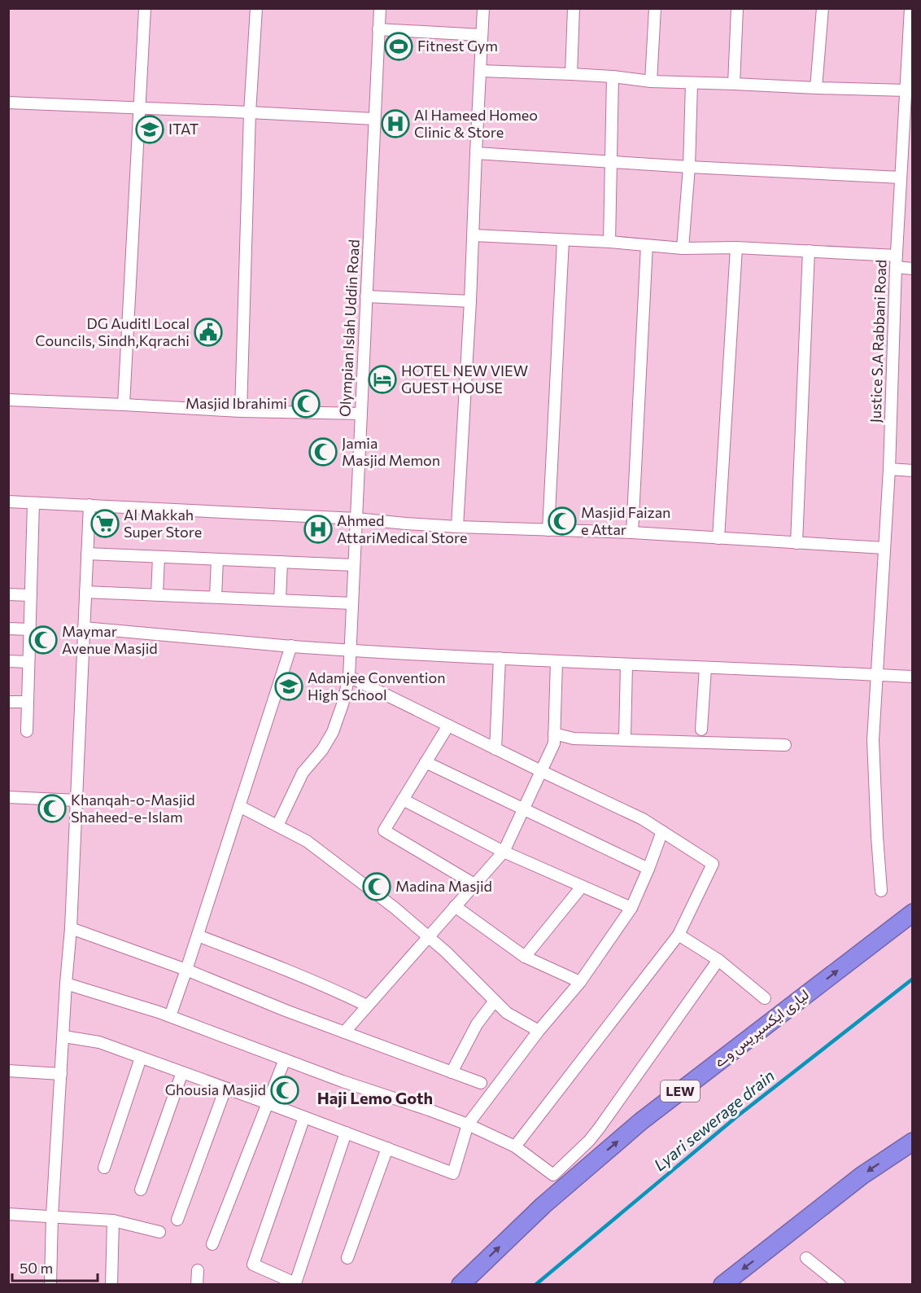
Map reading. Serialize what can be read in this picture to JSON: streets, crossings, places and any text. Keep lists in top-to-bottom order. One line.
{"streets":{"highway":["لیاری ایکسپریس وے","LEW"],"street":["Olympian Islah Uddin Road","Justice S.A Rabbani Road"]},"one_way":["لیاری ایکسپریس وے"],"districts":["Haji Lemo Goth"],"water":["Lyari sewerage drain"],"places":{"sports":["Fitnest Gym"],"hospital":["Al Hameed Homeo Clinic & Store","Ahmed AttariMedical Store"],"school or university":["ITAT","Adamjee Convention High School"],"public building":["DG Auditl Local Councils, Sindh,Kqrachi"],"hotel":["HOTEL NEW VIEW GUEST HOUSE"],"mosque":["Masjid Ibrahimi","Jamia Masjid Memon","Masjid Faizan e Attar","Maymar Avenue Masjid","Khanqah-o-Masjid Shaheed-e-Islam","Madina Masjid","Ghousia Masjid"],"supermarket":["Al Makkah Super Store"]},"scale_bar":"50 m"}
